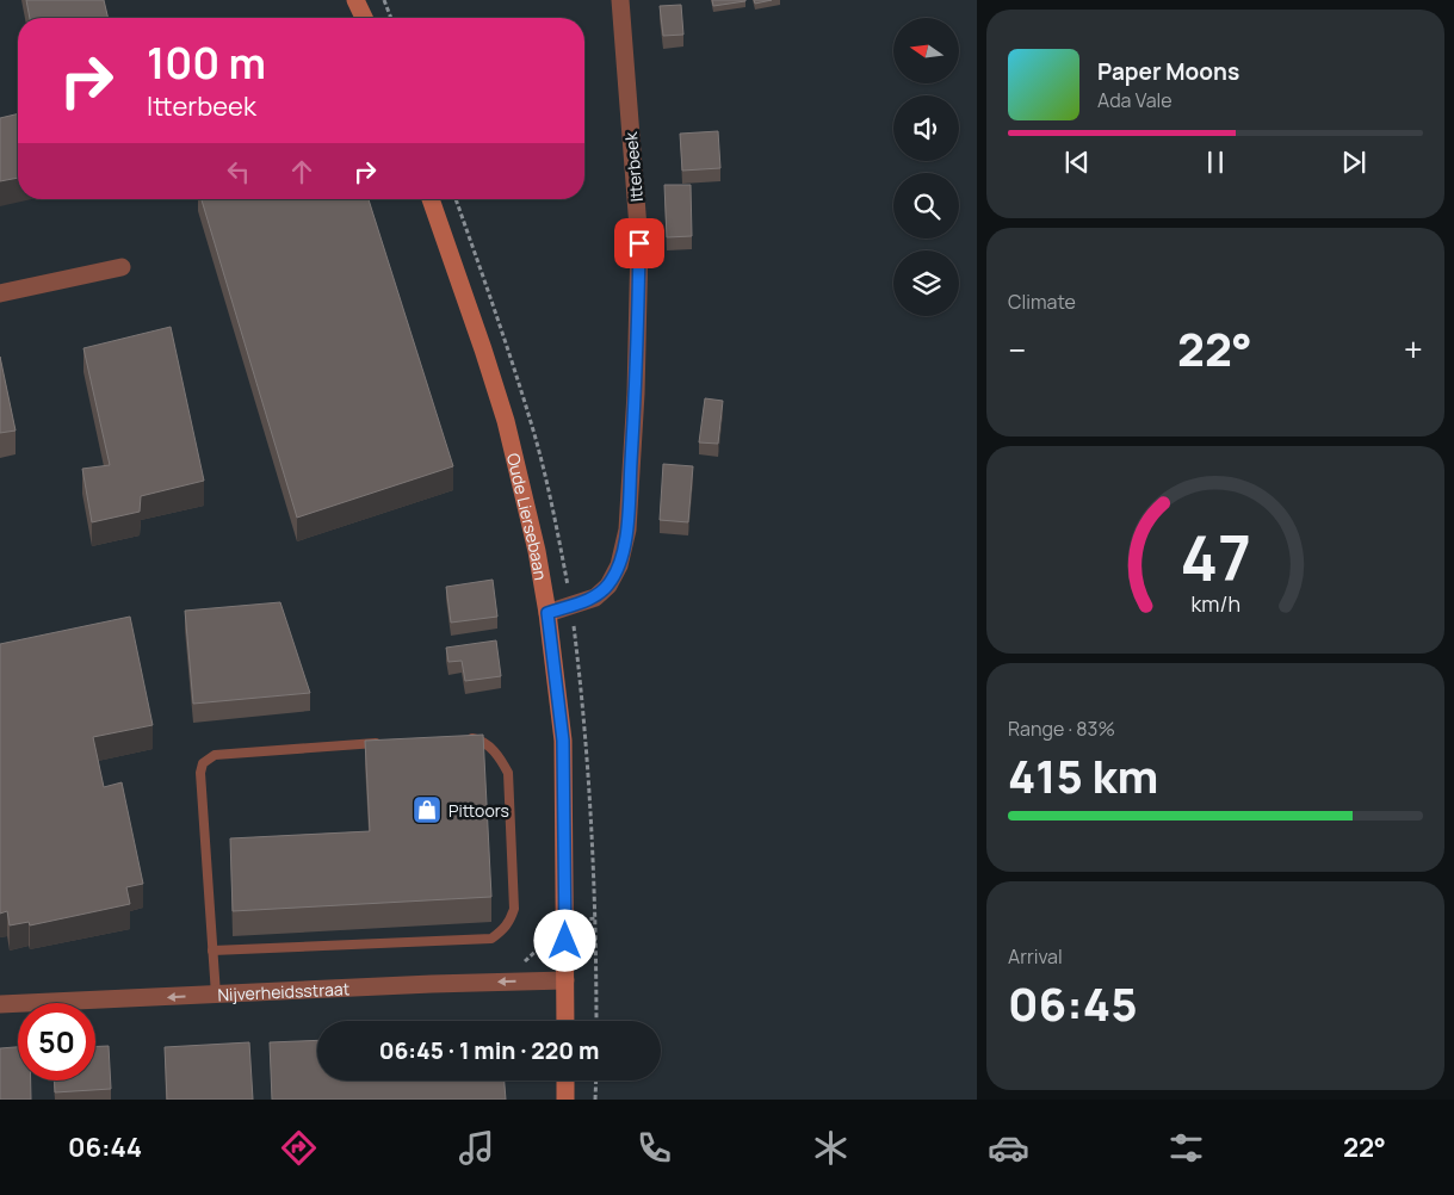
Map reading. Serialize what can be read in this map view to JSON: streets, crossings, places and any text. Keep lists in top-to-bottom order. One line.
{"streets":{"main road":["Oude Liersebaan"],"street":["Itterbeek","Nijverheidsstraat"]},"crossings":[["Itterbeek","Oude Liersebaan"],["Oude Liersebaan","Nijverheidsstraat"]],"one_way":["Nijverheidsstraat"],"places":{"shop":["Pittoors"]},"north":"left","page":{"turn":["100 m","Itterbeek"],"song":["Paper Moons","Ada Vale"],"tile":["Climate",["Range · 83%","415 km"],["Arrival","06:45"]],"heat":["−","22°","+"],"limit":"50","trip":"06:45 · 1 min · 220 m","tabs":["06:44","22°"],"gauge":["47","km/h"]}}
